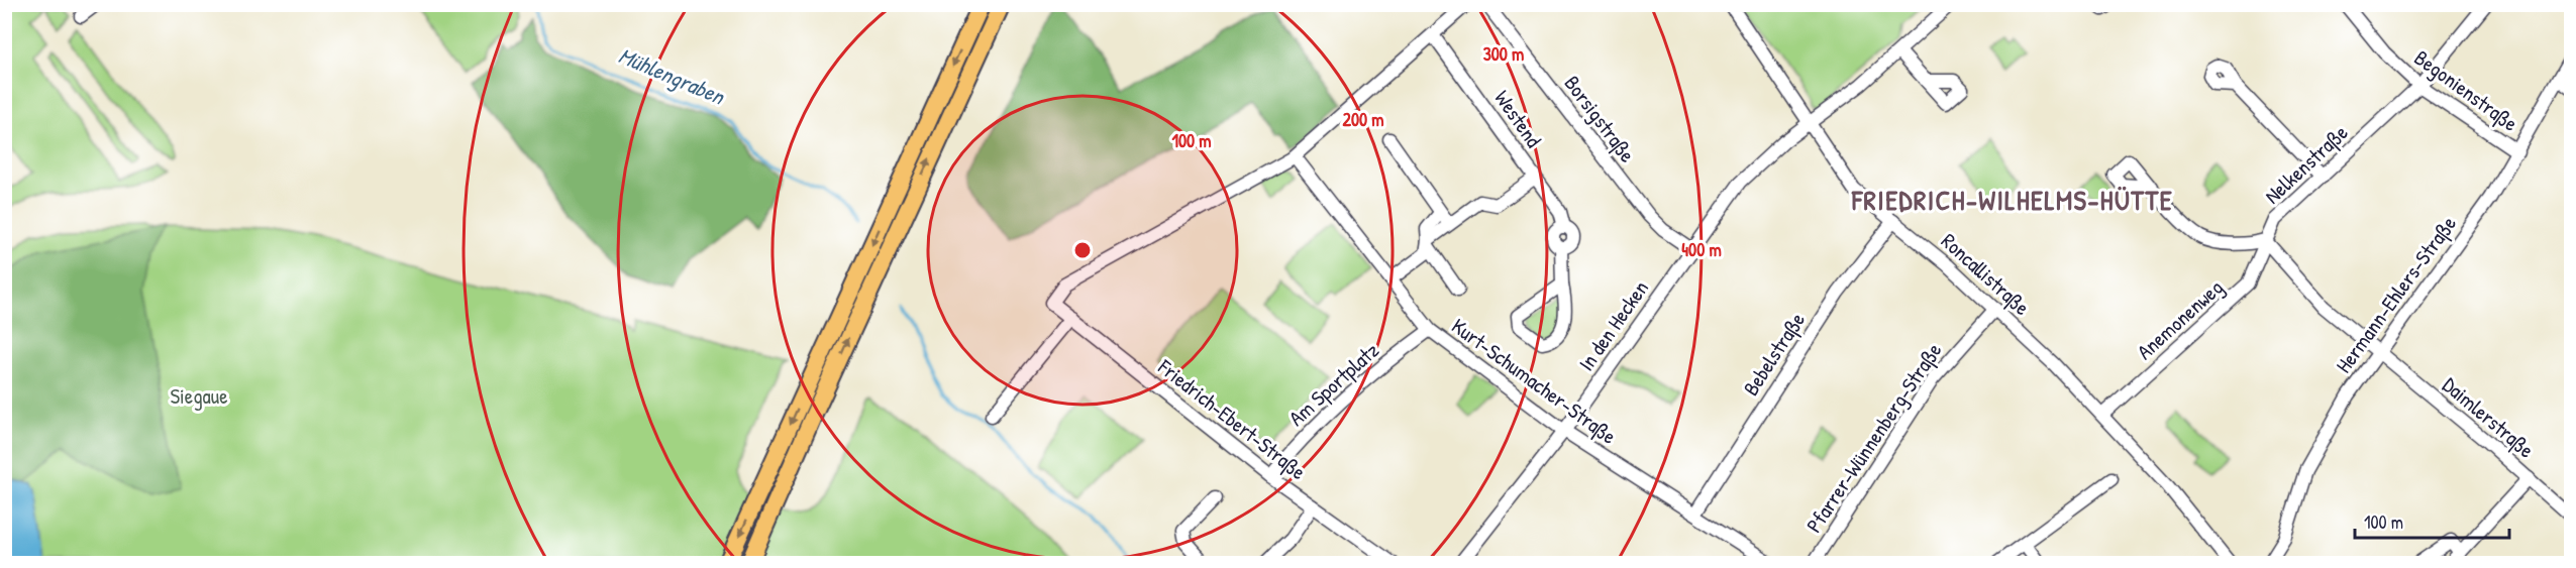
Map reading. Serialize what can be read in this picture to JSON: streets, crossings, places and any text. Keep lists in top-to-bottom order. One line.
{"streets":{"street":["Begonienstraße","Westend","Borsigstraße","Nelkenstraße","Roncallistraße","Hermann-Ehlers-Straße","Anemonenweg","In den Hecken","Bebelstraße","Kurt-Schumacher-Straße","Am Sportplatz","Daimlerstraße","Friedrich-Ebert-Straße","Pfarrer-Wünnenberg-Straße"]},"crossings":[["Begonienstraße","Nelkenstraße"],["Begonienstraße","Hermann-Ehlers-Straße"],["Borsigstraße","In den Hecken"],["Nelkenstraße","Anemonenweg"],["Roncallistraße","Anemonenweg"],["Roncallistraße","In den Hecken"],["Roncallistraße","Bebelstraße"],["Roncallistraße","Pfarrer-Wünnenberg-Straße"],["Hermann-Ehlers-Straße","Daimlerstraße"],["In den Hecken","Kurt-Schumacher-Straße"],["Bebelstraße","Kurt-Schumacher-Straße"],["Kurt-Schumacher-Straße","Am Sportplatz"],["Kurt-Schumacher-Straße","Friedrich-Ebert-Straße"],["Am Sportplatz","Friedrich-Ebert-Straße"]],"districts":["FRIEDRICH-WILHELMS-HÜTTE"],"water":["Mühlengraben"],"parks":["Siegaue"],"scale_bar":"100 m","rings":["300 m","200 m","100 m","400 m"]}
